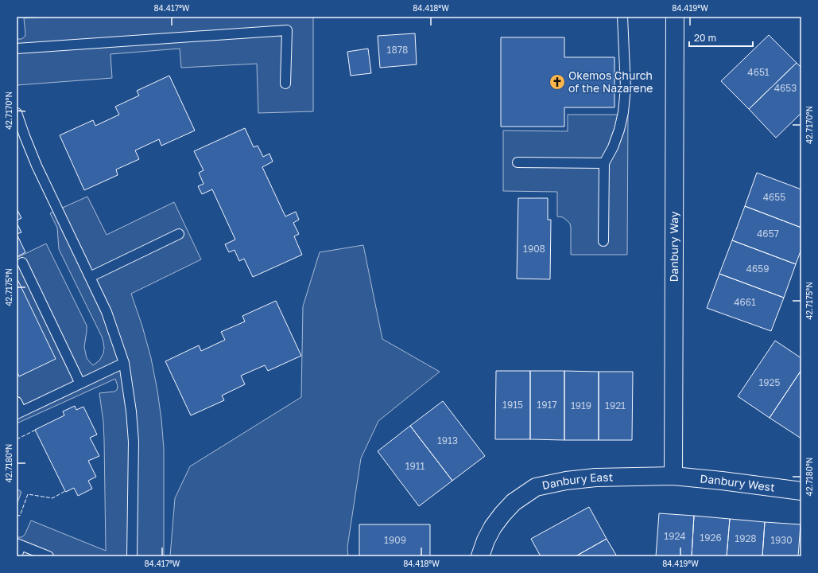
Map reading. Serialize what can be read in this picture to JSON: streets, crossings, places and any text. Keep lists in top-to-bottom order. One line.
{"streets":{"street":["Danbury Way","Danbury East","Danbury West"]},"crossings":[["Danbury Way","Danbury East"],["Danbury Way","Danbury West"],["Danbury East","Danbury West"]],"places":{"church":["Okemos Church of the Nazarene"]},"house_numbers":["1878","4651","4653","4655","4657","1908","4659","4661","1925","1915","1917","1919","1921","1913","1911","1924","1926","1928","1909","1930"],"scale_bar":"20 m","coordinates":["84.417°W","84.418°W","84.419°W","42.7170°N","42.7175°N","42.7180°N"]}
